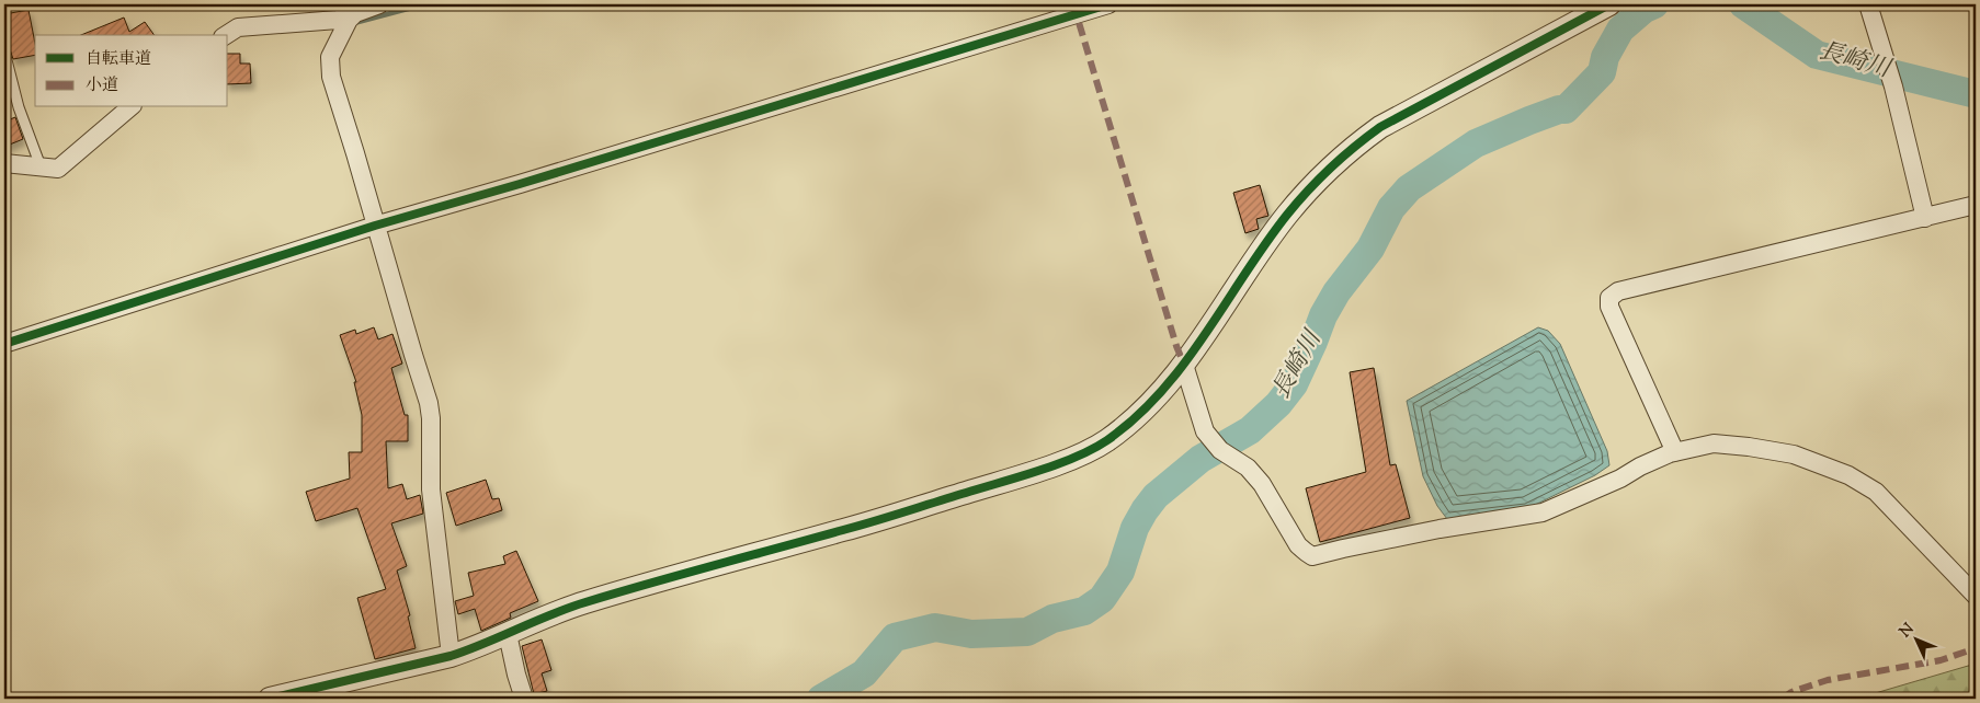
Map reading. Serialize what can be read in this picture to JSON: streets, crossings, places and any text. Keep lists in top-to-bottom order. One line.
{"water":["長崎川"],"legend":["自転車道","小道"],"north":"top left"}
